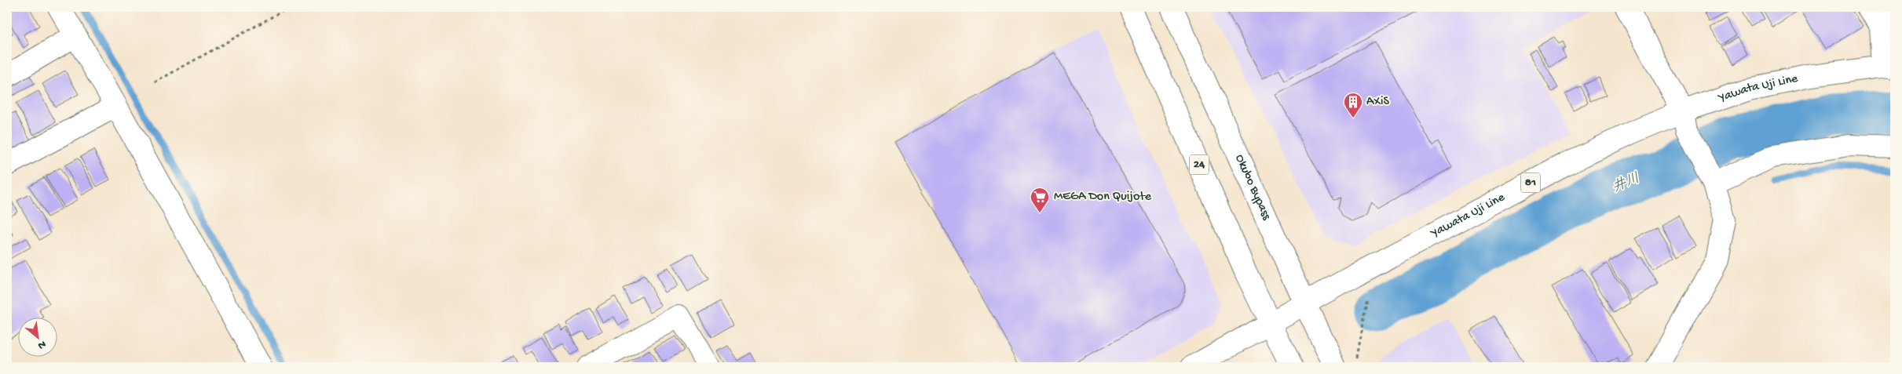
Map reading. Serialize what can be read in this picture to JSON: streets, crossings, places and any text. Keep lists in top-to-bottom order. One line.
{"streets":{"main road":["Yawata Uji Line","24","81","Okubo Bypass"]},"crossings":[["Yawata Uji Line","24"],["Yawata Uji Line","Okubo Bypass"]],"water":["井川"],"places":{"building":["AXiS"],"supermarket":["MEGA Don Quijote"]},"north":"bottom right"}
